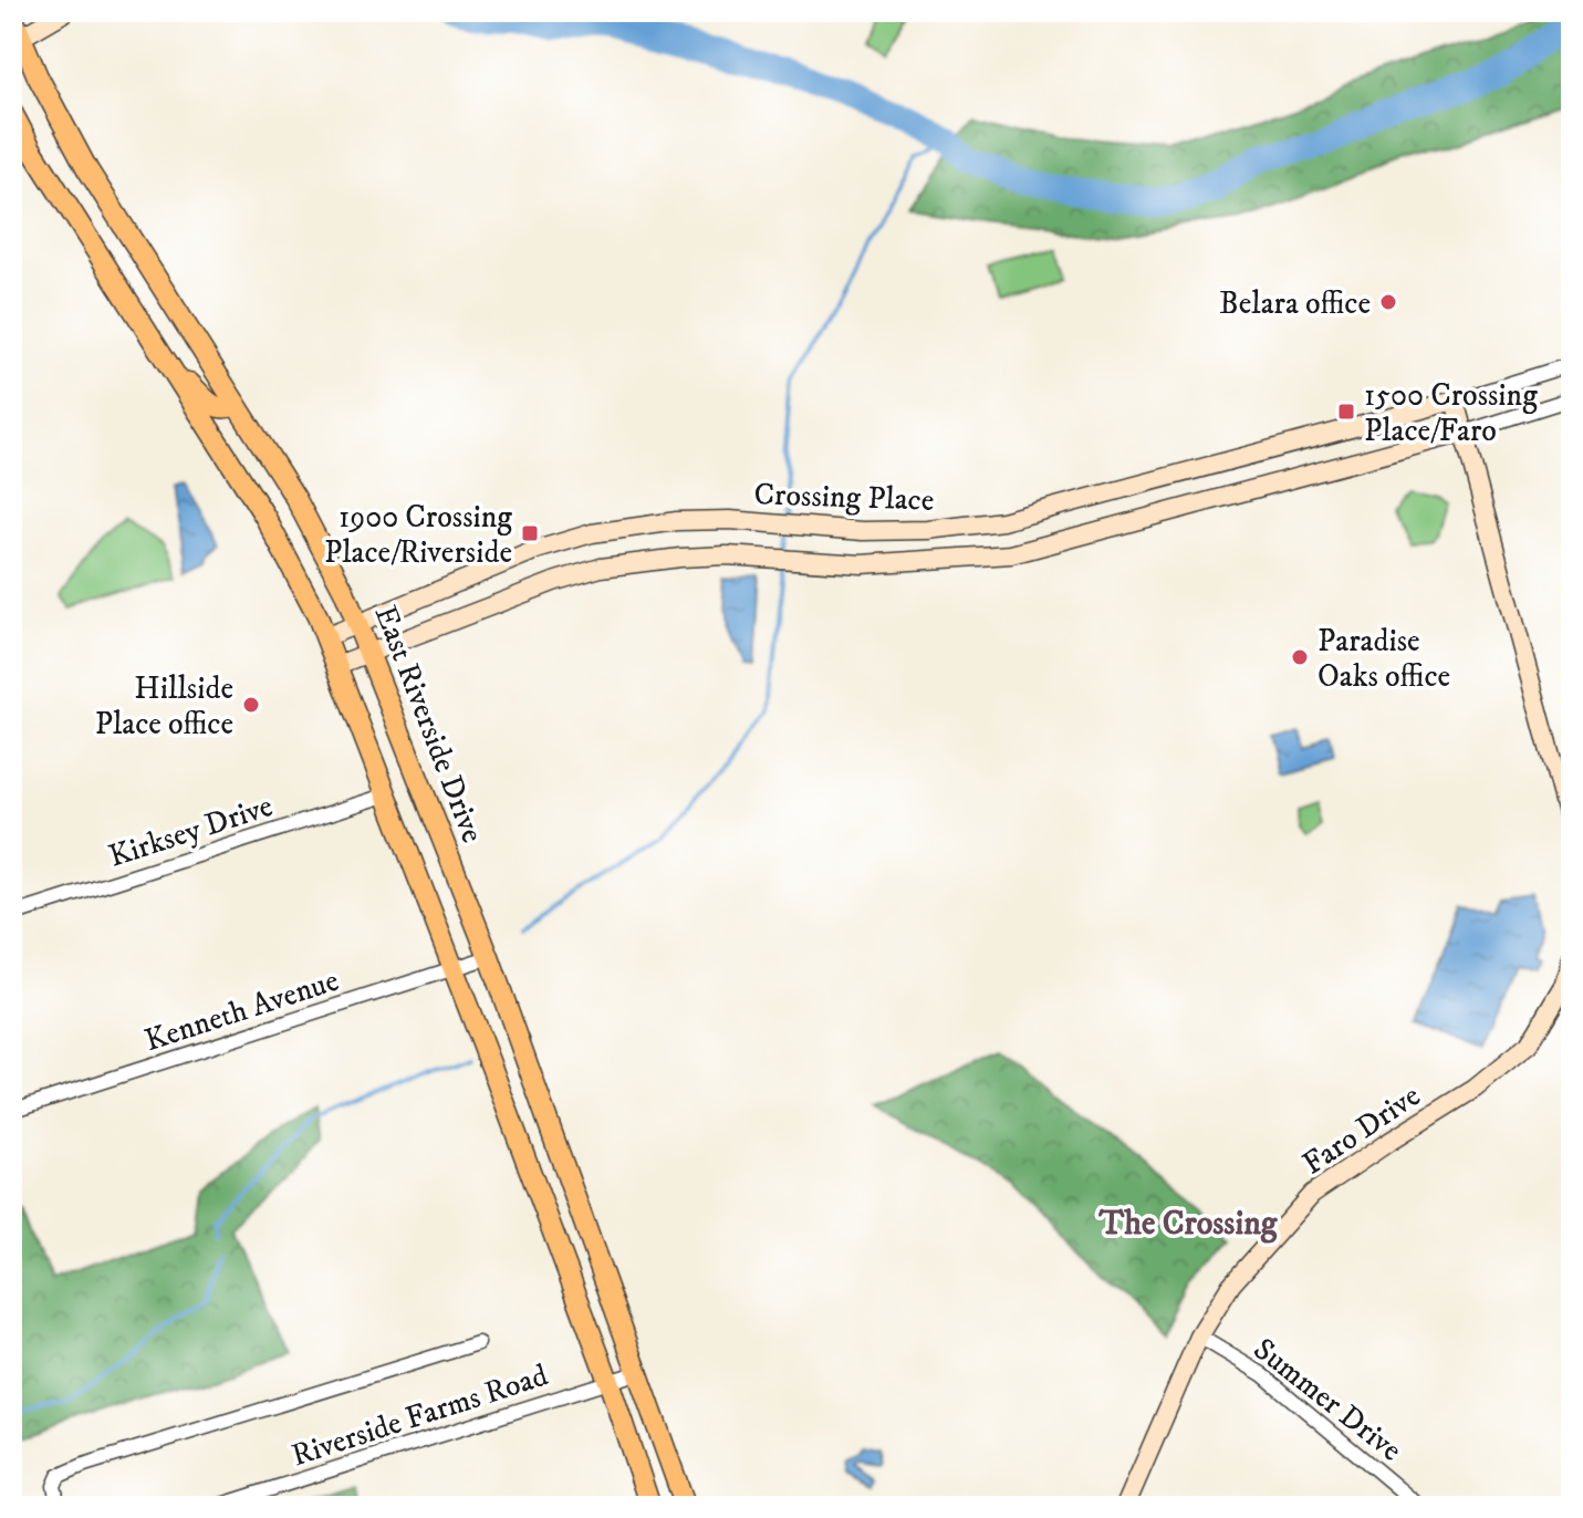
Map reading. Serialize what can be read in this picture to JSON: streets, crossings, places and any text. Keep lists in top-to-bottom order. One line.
{"streets":{"main road":["East Riverside Drive"],"street":["Crossing Place","Kirksey Drive","Kenneth Avenue","Faro Drive","Summer Drive","Riverside Farms Road"]},"crossings":[["Crossing Place","East Riverside Drive"],["East Riverside Drive","Kenneth Avenue"],["East Riverside Drive","Riverside Farms Road"],["Faro Drive","Summer Drive"]],"districts":["The Crossing"],"places":{"other":["Belara office","Paradise Oaks office","Hillside Place office"],"transit":["1500 Crossing Place/Faro","1900 Crossing Place/Riverside"]}}
